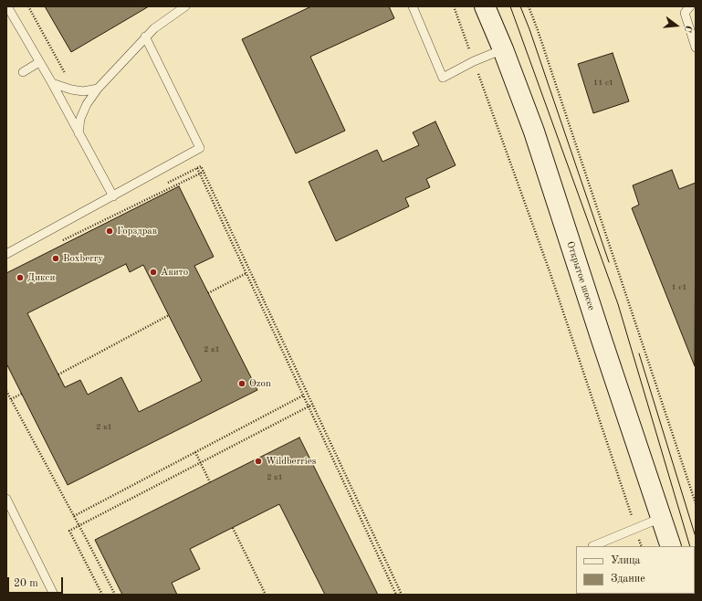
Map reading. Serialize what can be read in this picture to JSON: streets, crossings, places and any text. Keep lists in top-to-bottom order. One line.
{"streets":{"main road":["Открытое шоссе"]},"places":["Горздрав","Boxberry","Авито","Дикси","Ozon","Wildberries"],"house_numbers":["11 с1","1 с1","2 к1","2 к1","2 к1"],"legend":["Улица","Здание"],"scale_bar":"20 m","north":"right"}
